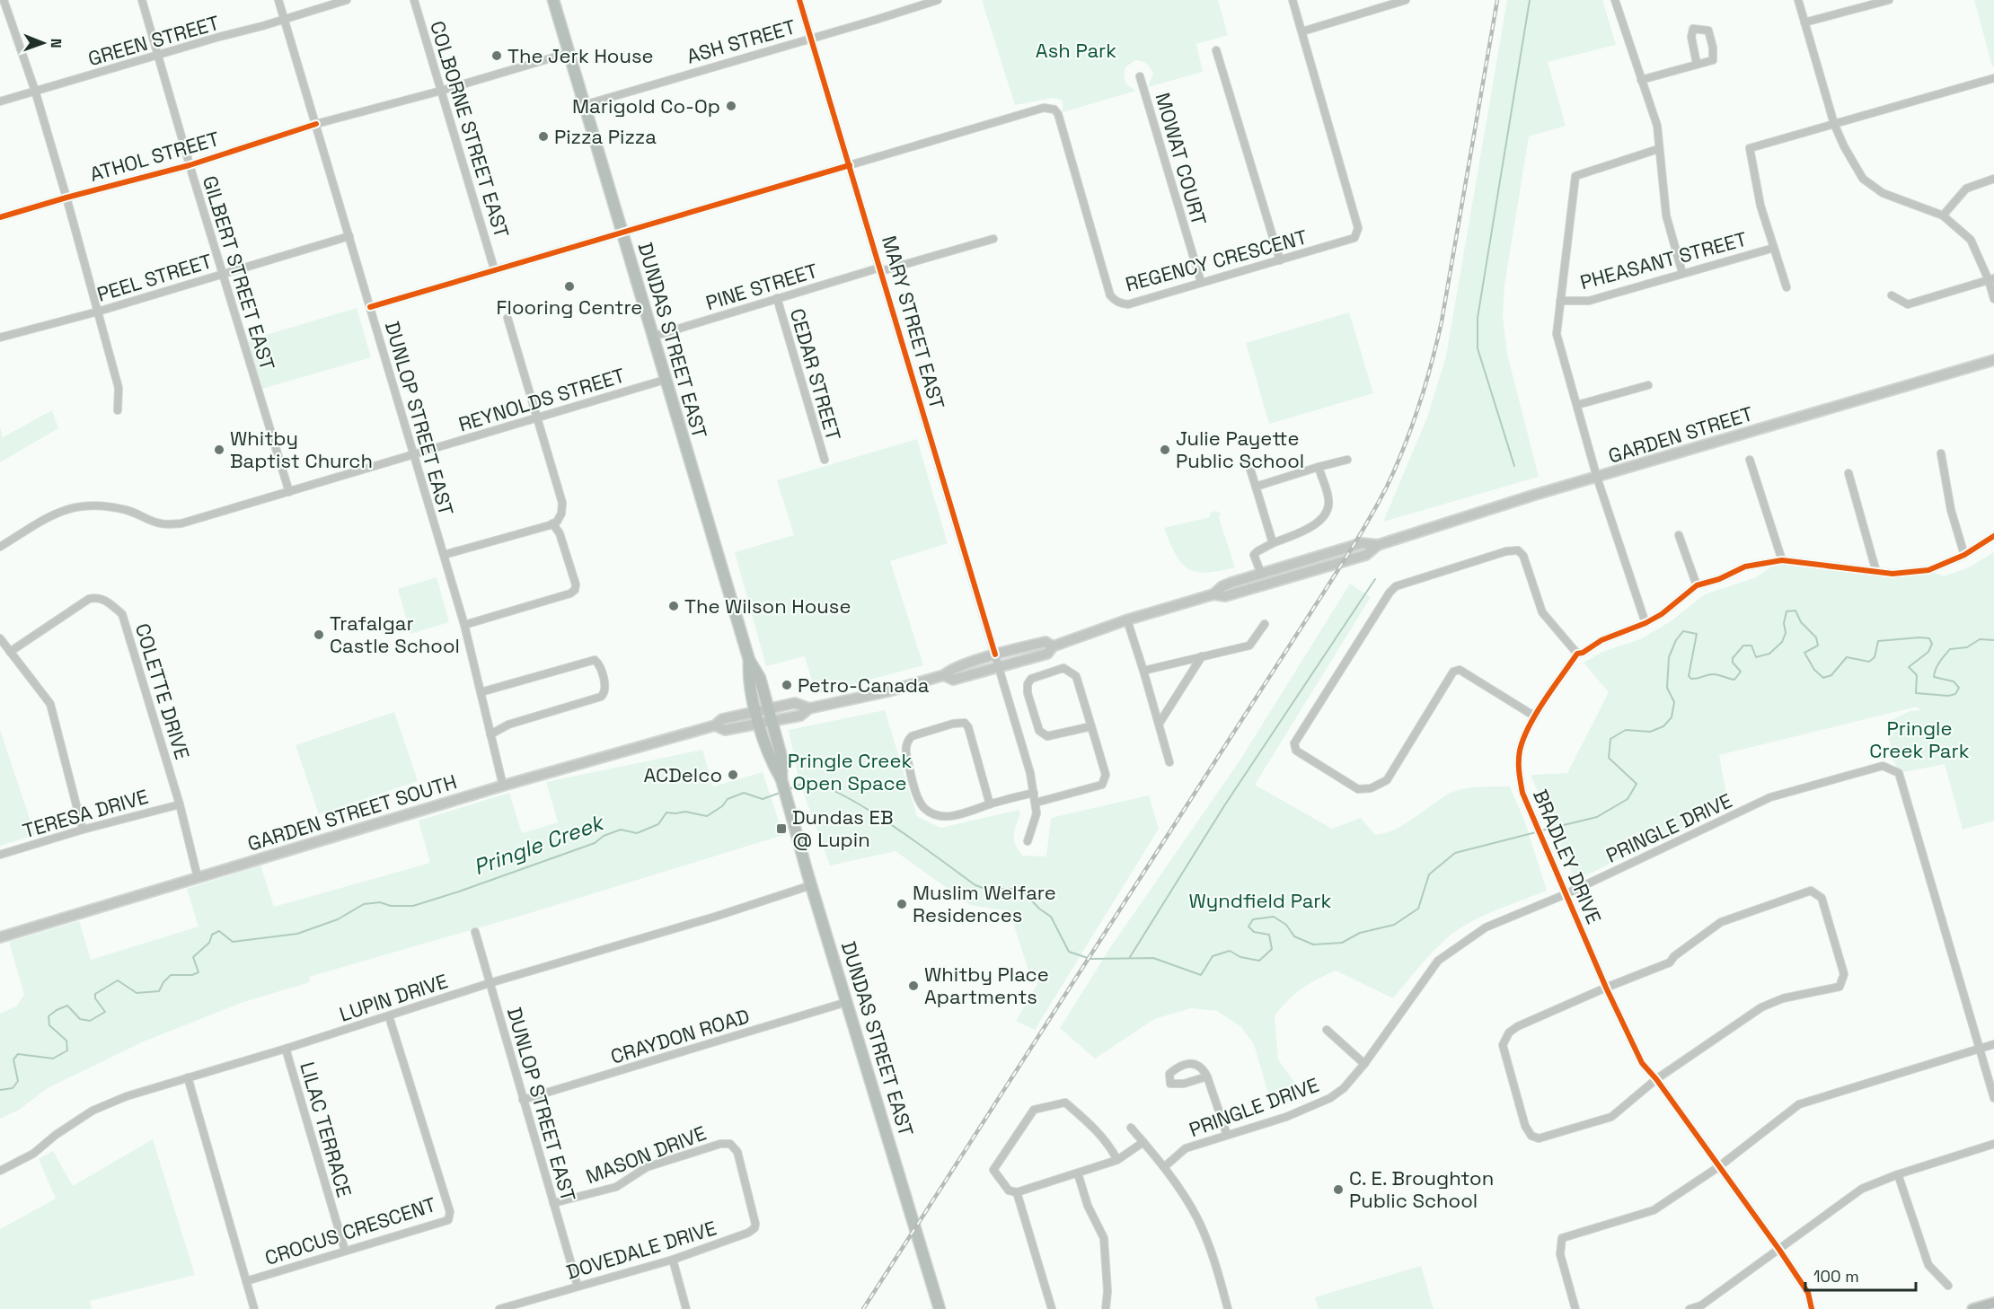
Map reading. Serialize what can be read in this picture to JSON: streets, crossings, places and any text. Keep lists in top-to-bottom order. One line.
{"streets":{"main road":["DUNDAS STREET EAST"],"street":["GREEN STREET","ASH STREET","COLBORNE STREET EAST","ATHOL STREET","MOWAT COURT","REGENCY CRESCENT","PHEASANT STREET","GILBERT STREET EAST","PEEL STREET","PINE STREET","MARY STREET EAST","CEDAR STREET","REYNOLDS STREET","DUNLOP STREET EAST","GARDEN STREET","COLETTE DRIVE","GARDEN STREET SOUTH","TERESA DRIVE","PRINGLE DRIVE","BRADLEY DRIVE","LUPIN DRIVE","CRAYDON ROAD","LILAC TERRACE","MASON DRIVE","CROCUS CRESCENT","DOVEDALE DRIVE"]},"crossings":[["GREEN STREET","GILBERT STREET EAST"],["GREEN STREET","DUNLOP STREET EAST"],["ASH STREET","MARY STREET EAST"],["ASH STREET","DUNDAS STREET EAST"],["COLBORNE STREET EAST","ATHOL STREET"],["ATHOL STREET","GILBERT STREET EAST"],["ATHOL STREET","DUNDAS STREET EAST"],["ATHOL STREET","DUNLOP STREET EAST"],["MOWAT COURT","REGENCY CRESCENT"],["REGENCY CRESCENT","MARY STREET EAST"],["GILBERT STREET EAST","PEEL STREET"],["GILBERT STREET EAST","REYNOLDS STREET"],["PEEL STREET","DUNLOP STREET EAST"],["PINE STREET","MARY STREET EAST"],["PINE STREET","DUNDAS STREET EAST"],["PINE STREET","CEDAR STREET"],["MARY STREET EAST","GARDEN STREET"],["DUNDAS STREET EAST","REYNOLDS STREET"],["DUNDAS STREET EAST","GARDEN STREET"],["DUNDAS STREET EAST","GARDEN STREET SOUTH"],["DUNDAS STREET EAST","LUPIN DRIVE"],["DUNDAS STREET EAST","CRAYDON ROAD"],["REYNOLDS STREET","DUNLOP STREET EAST"],["DUNLOP STREET EAST","GARDEN STREET SOUTH"],["DUNLOP STREET EAST","LUPIN DRIVE"],["DUNLOP STREET EAST","CRAYDON ROAD"],["DUNLOP STREET EAST","MASON DRIVE"],["DUNLOP STREET EAST","DOVEDALE DRIVE"],["GARDEN STREET","GARDEN STREET SOUTH"],["COLETTE DRIVE","GARDEN STREET SOUTH"],["COLETTE DRIVE","TERESA DRIVE"],["PRINGLE DRIVE","BRADLEY DRIVE"],["LUPIN DRIVE","LILAC TERRACE"],["LUPIN DRIVE","CROCUS CRESCENT"],["LILAC TERRACE","CROCUS CRESCENT"],["MASON DRIVE","DOVEDALE DRIVE"]],"water":["Pringle Creek"],"parks":["Ash Park","Pringle Creek Park","Pringle Creek Open Space","Wyndfield Park"],"places":{"other":["The Jerk House","Marigold Co-Op","Pizza Pizza","Flooring Centre","Whitby Baptist Church","Julie Payette Public School","The Wilson House","Trafalgar Castle School","Petro-Canada","ACDelco","Muslim Welfare Residences","Whitby Place Apartments","C. E. Broughton Public School"],"transit":["Dundas EB @ Lupin"]},"scale_bar":"100 m","north":"right"}
